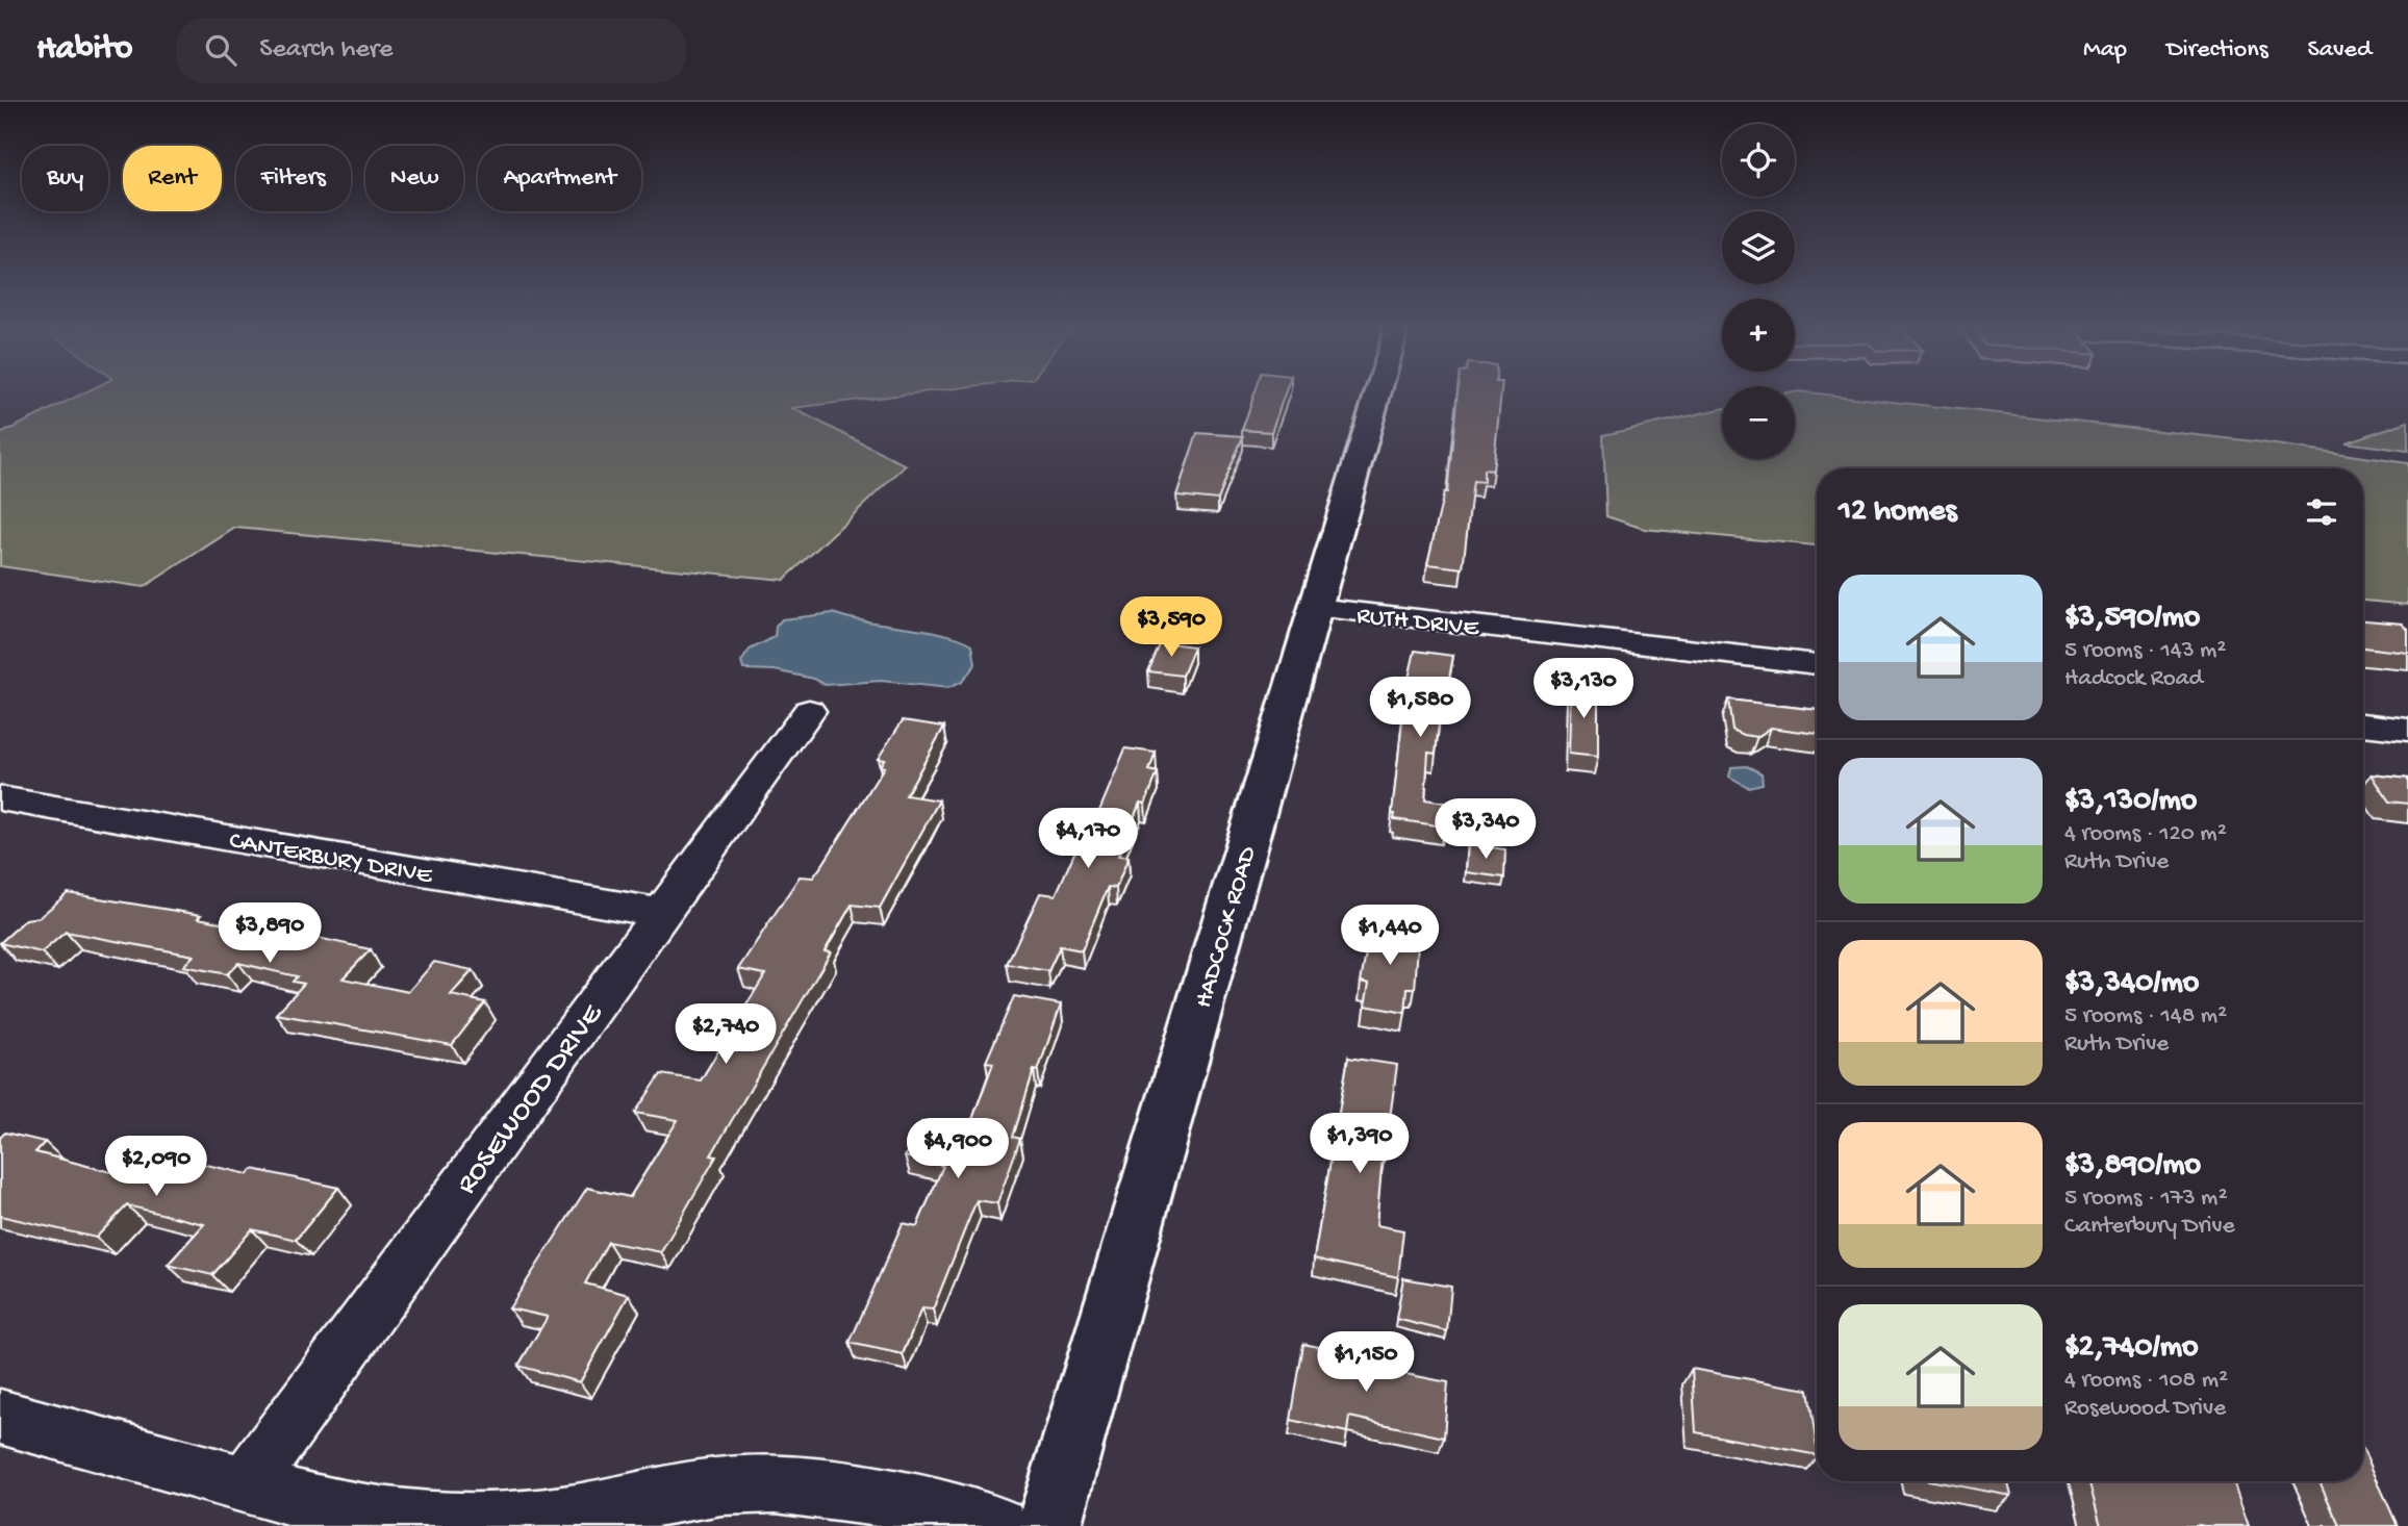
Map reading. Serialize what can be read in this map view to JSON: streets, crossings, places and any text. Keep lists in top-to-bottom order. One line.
{"streets":{"street":["RUTH DRIVE","CANTERBURY DRIVE","HADCOCK ROAD","ROSEWOOD DRIVE"]},"crossings":[["RUTH DRIVE","HADCOCK ROAD"],["CANTERBURY DRIVE","ROSEWOOD DRIVE"]],"page":{"header":"Habito","search":"Search here","nav":["Map","Directions","Saved"],"map_buttons":["+","−"],"chip":["Buy","Rent","Filters","New","Apartment"],"heading":"12 homes","list":[{"name":"$3,590/mo","note":"5 rooms · 143 m² · Hadcock Road"},{"name":"$3,130/mo","note":"4 rooms · 120 m² · Ruth Drive"},{"name":"$3,340/mo","note":"5 rooms · 148 m² · Ruth Drive"},{"name":"$3,890/mo","note":"5 rooms · 173 m² · Canterbury Drive"},{"name":"$2,740/mo","note":"4 rooms · 108 m² · Rosewood Drive"}],"price":["$3,590","$3,130","$1,580","$3,340","$4,170","$3,890","$1,440","$2,740","$1,390","$4,900","$2,090","$1,150"]}}
